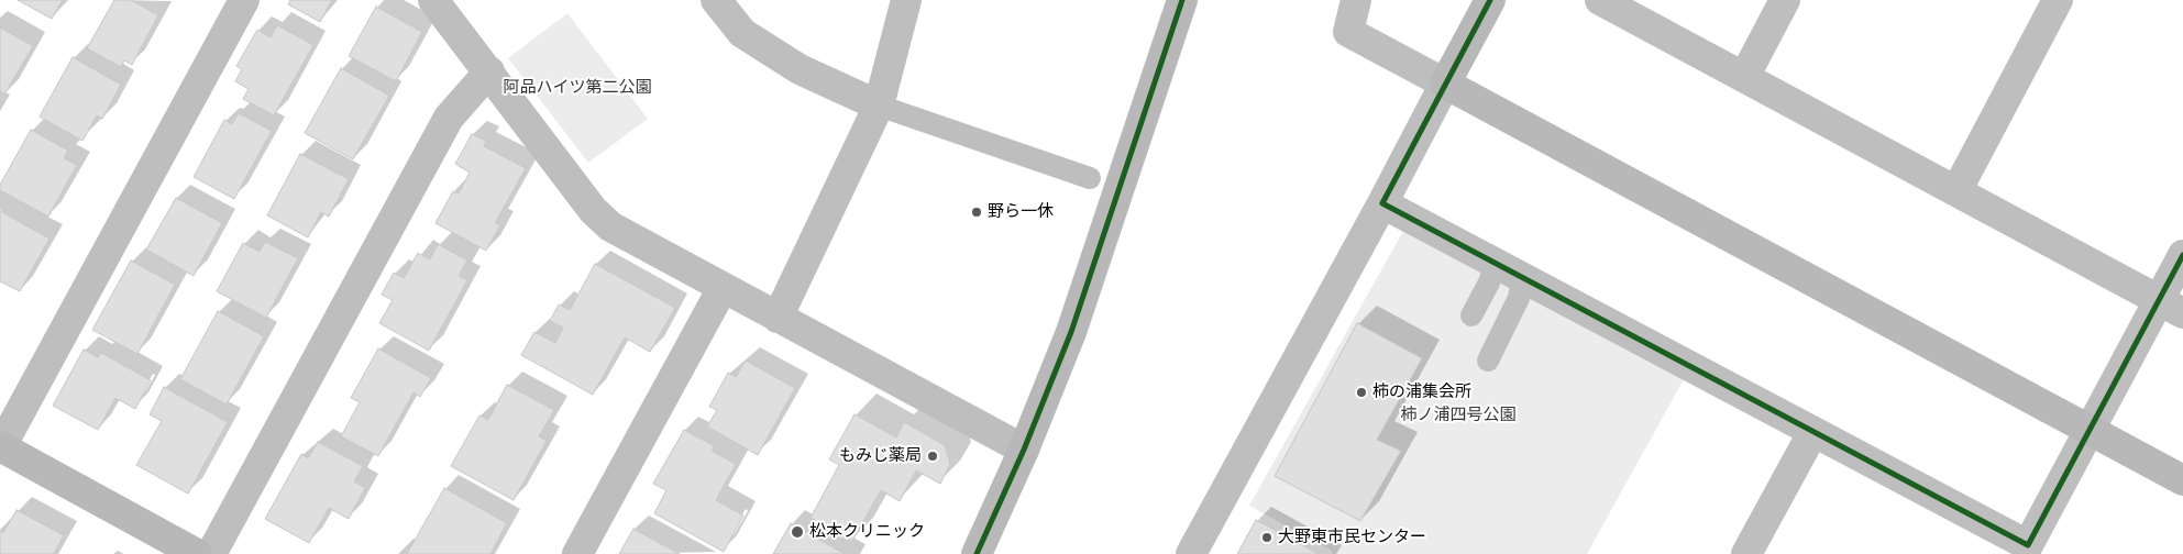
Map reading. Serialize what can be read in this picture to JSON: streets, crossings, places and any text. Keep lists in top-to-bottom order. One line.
{"parks":["阿品ハイツ第二公園","柿ノ浦四号公園"],"places":["野ら一休","柿の浦集会所","もみじ薬局","松本クリニック","大野東市民センター"]}
